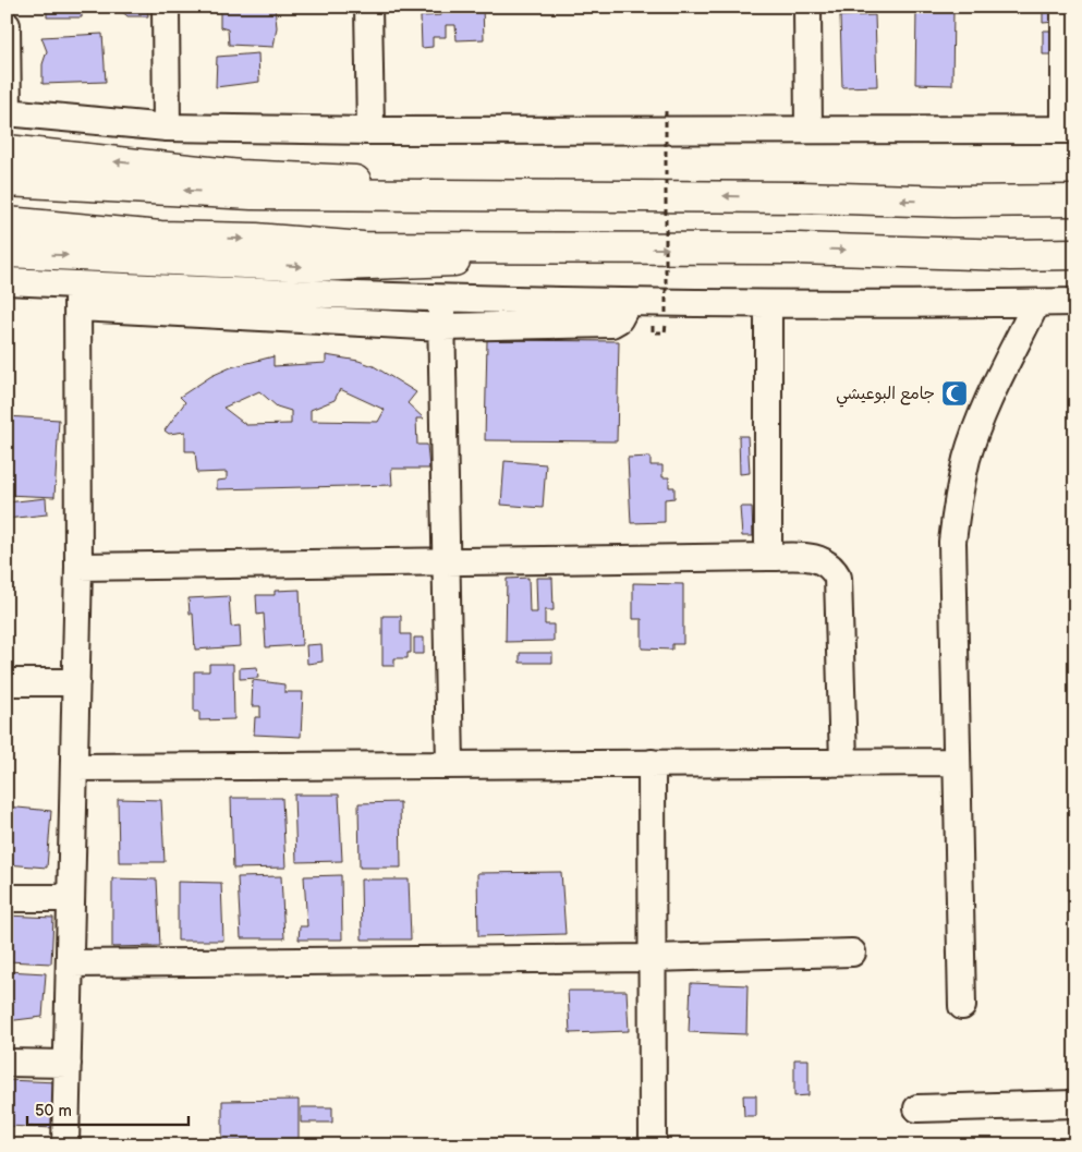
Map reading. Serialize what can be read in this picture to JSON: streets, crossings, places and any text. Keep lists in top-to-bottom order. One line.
{"places":{"mosque":["جامع البوعيشي"]},"scale_bar":"50 m"}
